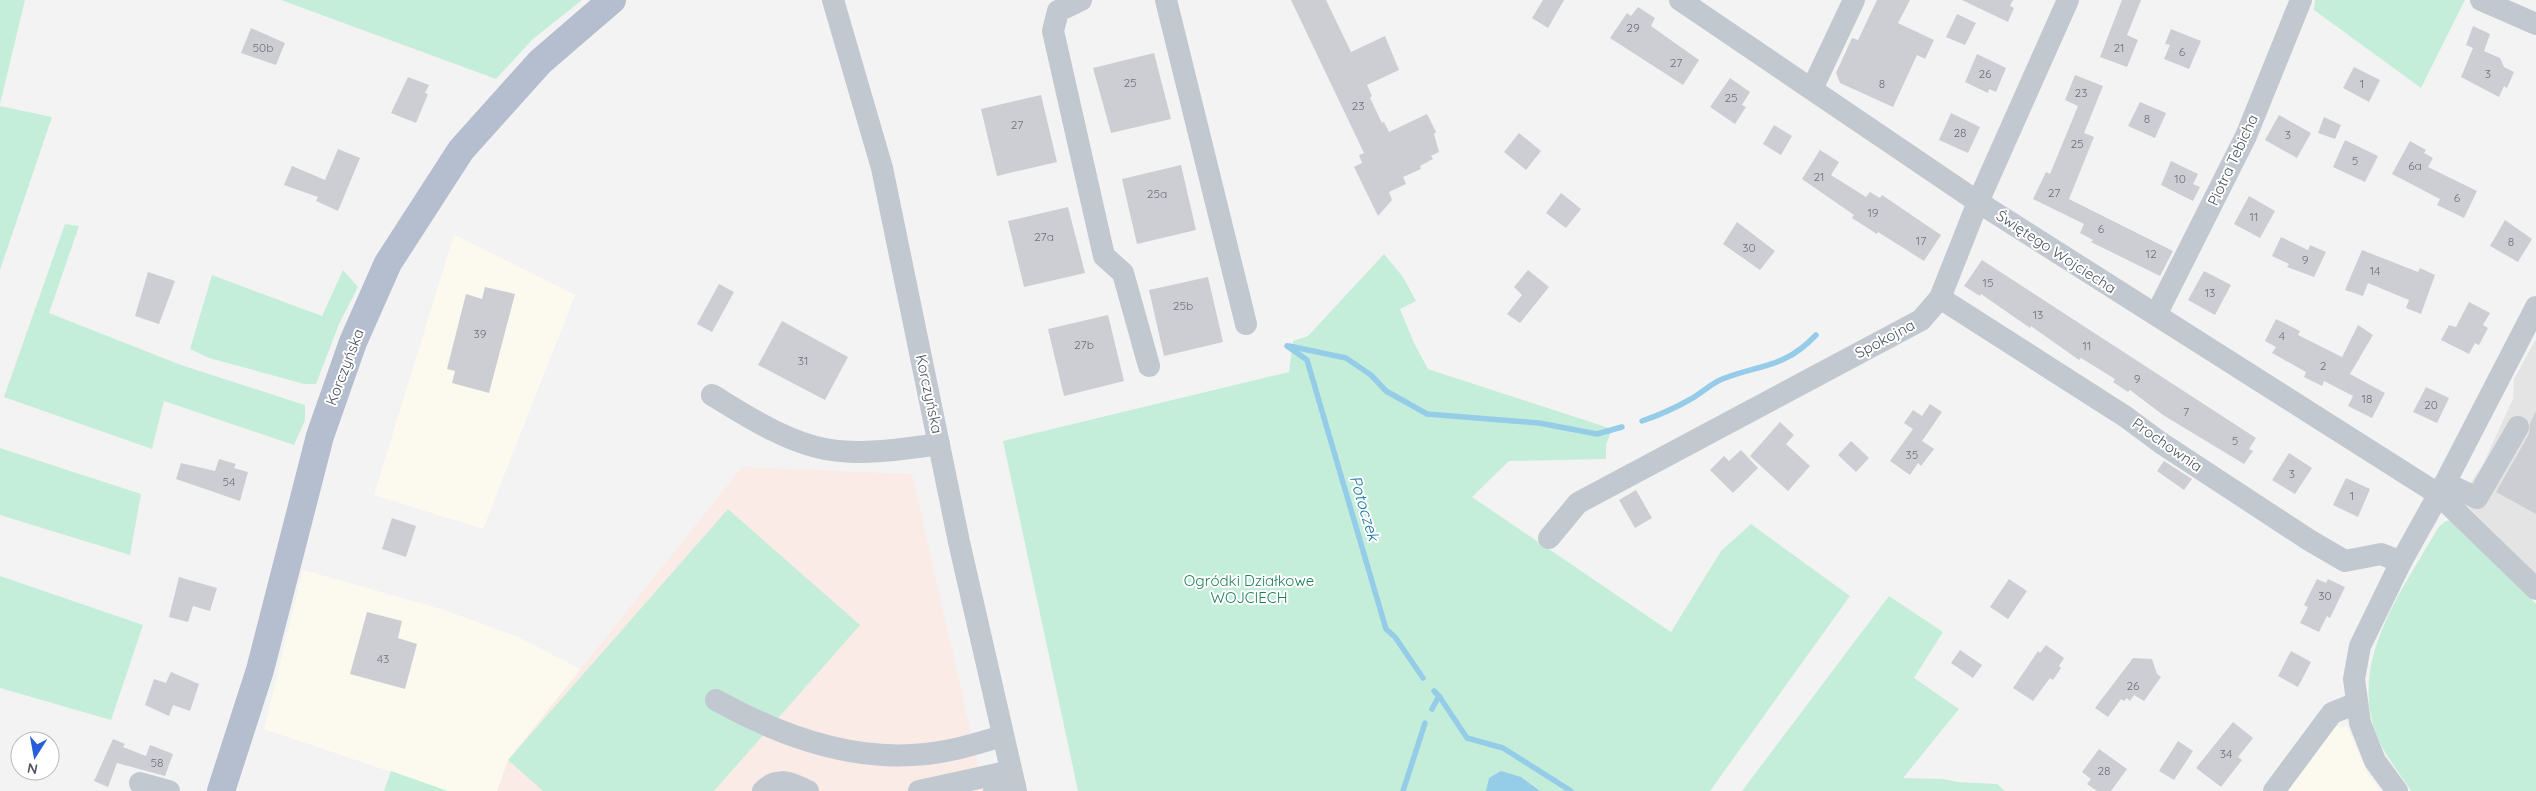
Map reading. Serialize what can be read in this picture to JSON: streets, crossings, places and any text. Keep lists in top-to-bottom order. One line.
{"streets":{"main road":["Korczyńska"],"street":["Piotra Tebicha","Świętego Wojciecha","Spokojna","Prochownia"]},"crossings":[["Piotra Tebicha","Świętego Wojciecha"],["Świętego Wojciecha","Spokojna"],["Spokojna","Prochownia"]],"water":["Potoczek"],"parks":["Ogródki Działkowe WOJCIECH"],"house_numbers":["29","50b","21","6","27","26","3","25","8","1","23","25","23","8","27","28","3","25","5","6a","21","10","27","25a","6","19","11","6","27a","17","8","30","12","9","14","15","13","25b","13","39","4","27b","11","31","2","9","18","20","7","5","35","3","54","1","30","43","26","34","58","28"],"north":"bottom"}
